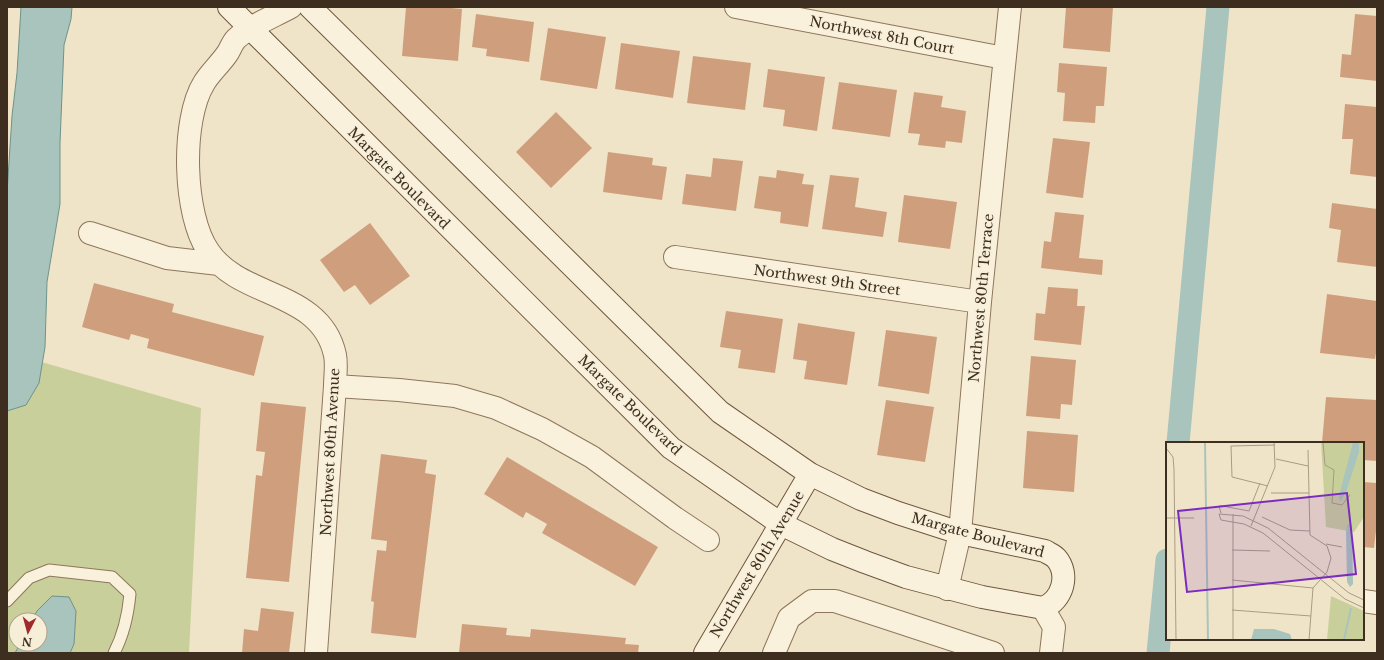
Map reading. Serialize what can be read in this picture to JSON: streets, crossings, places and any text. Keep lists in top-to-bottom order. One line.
{"streets":{"street":["Northwest 8th Court","Margate Boulevard","Northwest 9th Street","Northwest 80th Terrace","Northwest 80th Avenue"]},"crossings":[["Northwest 8th Court","Northwest 80th Terrace"],["Margate Boulevard","Northwest 80th Terrace"],["Margate Boulevard","Northwest 80th Avenue"],["Northwest 9th Street","Northwest 80th Terrace"]],"north":"bottom"}
